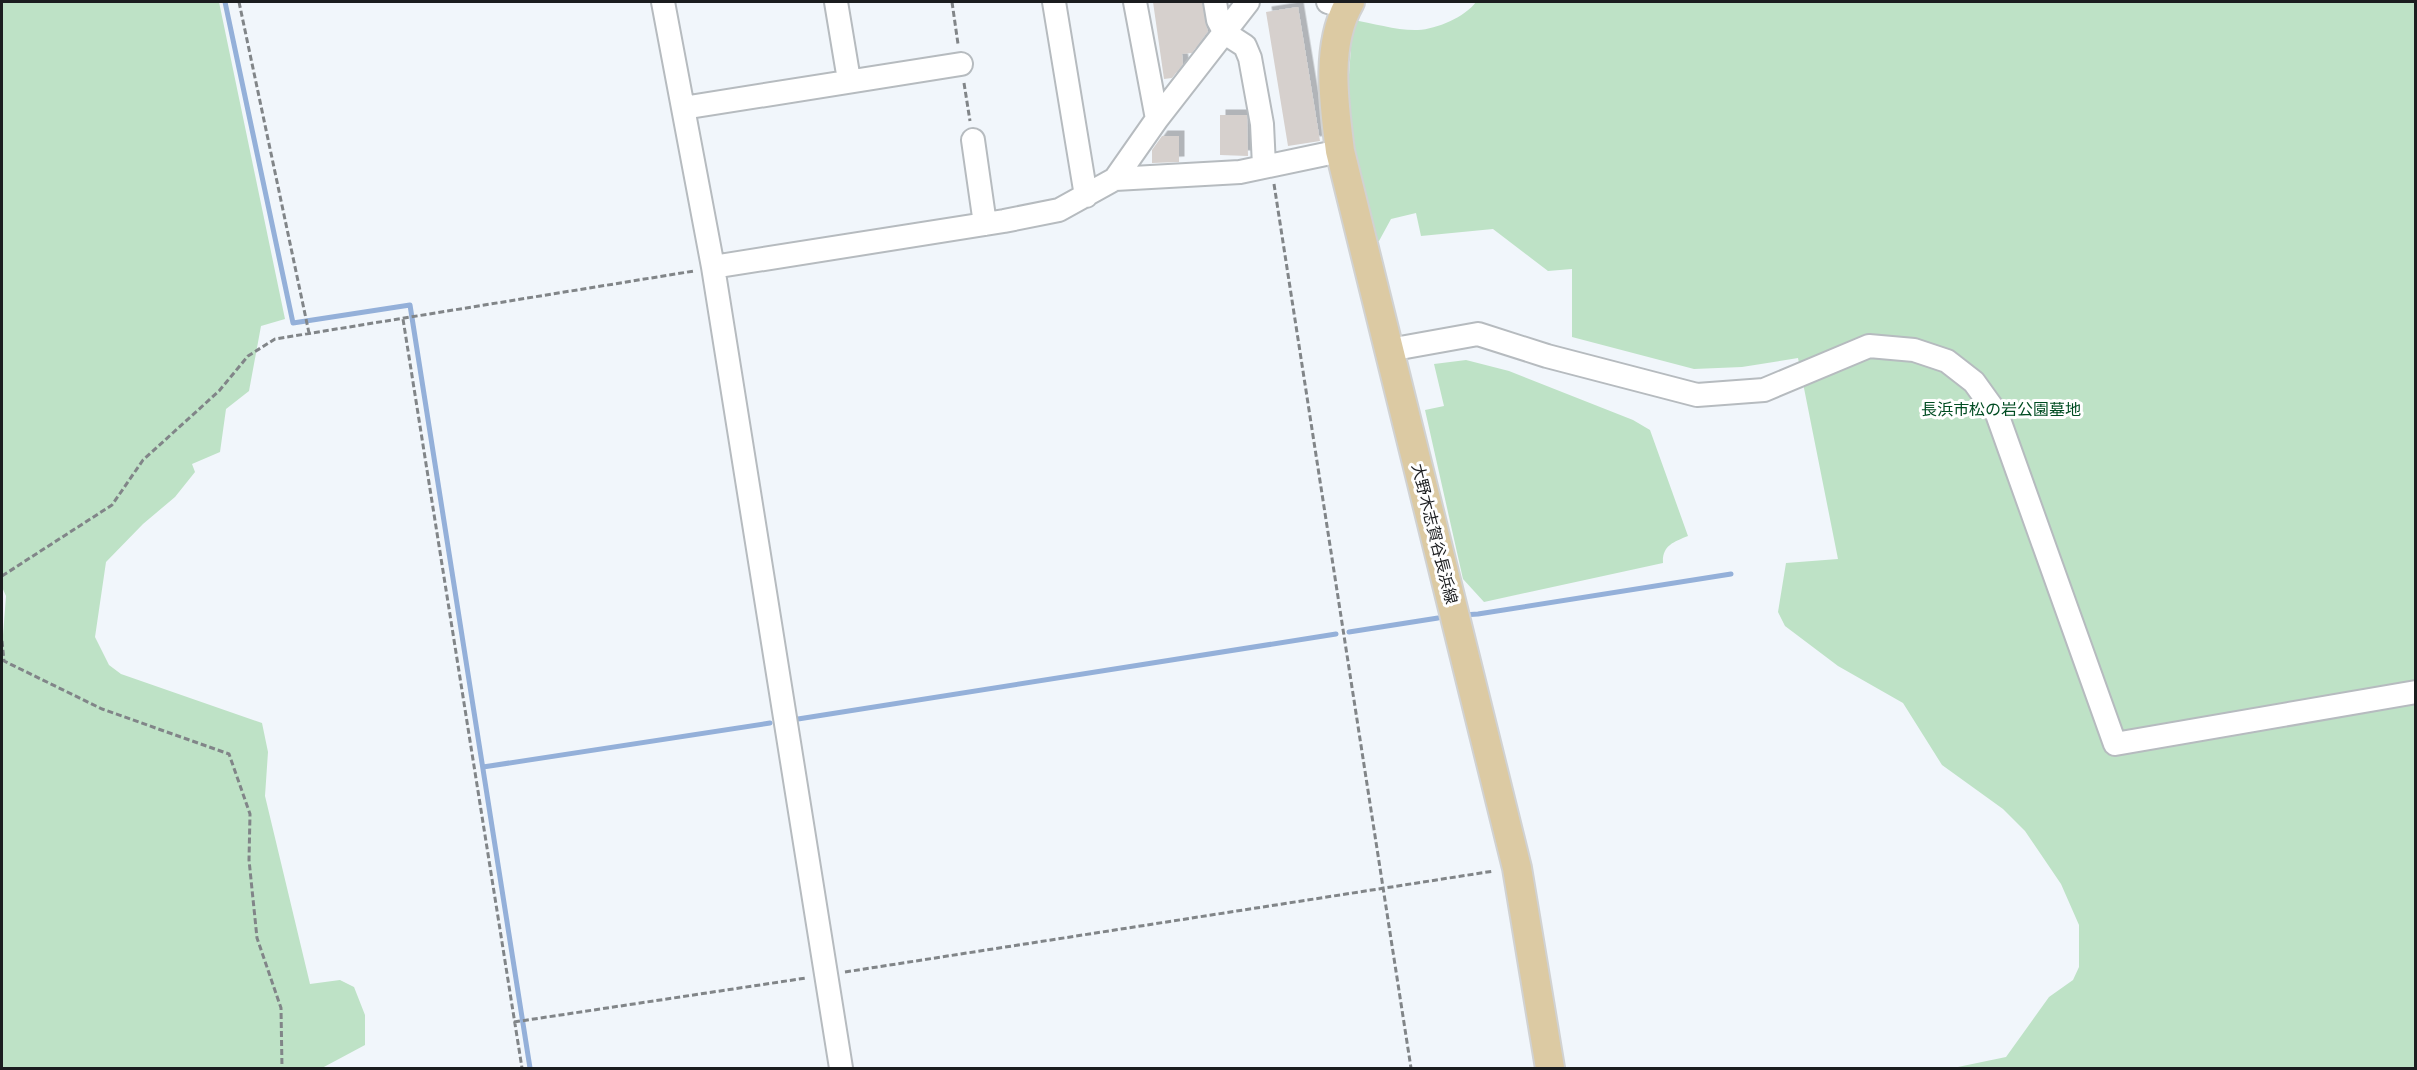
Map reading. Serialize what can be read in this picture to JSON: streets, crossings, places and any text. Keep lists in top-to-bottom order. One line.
{"streets":{"main road":["大野木志賀谷長浜線"]},"parks":["長浜市松の岩公園墓地"]}
